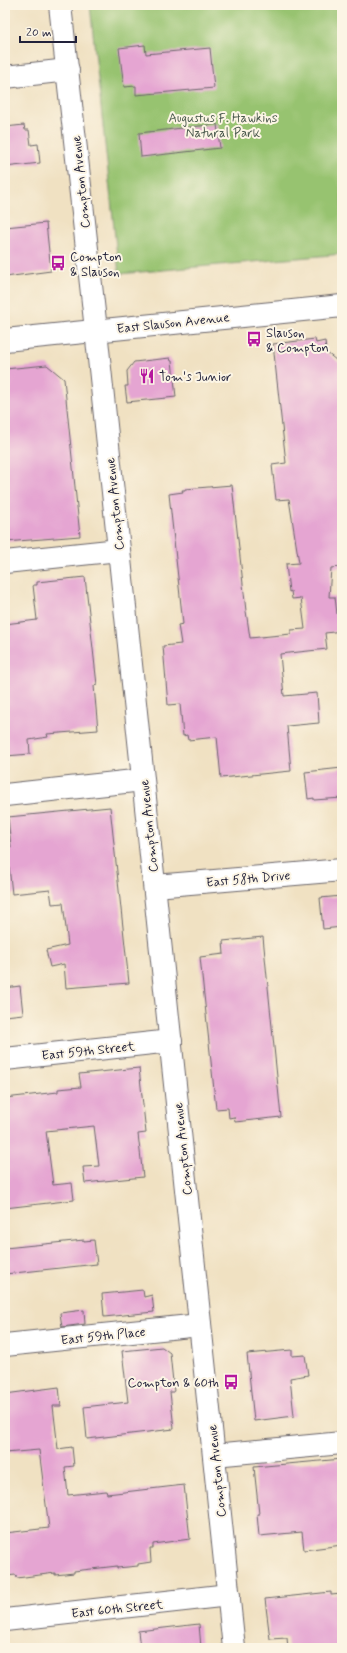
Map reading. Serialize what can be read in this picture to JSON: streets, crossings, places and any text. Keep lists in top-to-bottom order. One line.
{"streets":{"main road":["Compton Avenue","East Slauson Avenue","East 58th Drive","East 59th Street","East 59th Place","East 60th Street"]},"crossings":[["Compton Avenue","East Slauson Avenue"],["Compton Avenue","East 58th Drive"],["Compton Avenue","East 59th Street"],["Compton Avenue","East 59th Place"],["Compton Avenue","East 60th Street"]],"parks":["Augustus F. Hawkins Natural Park"],"places":{"bus stop":["Compton & Slauson","Slauson & Compton","Compton & 60th"],"restaurant":["Tom's Junior"]},"scale_bar":"20 m"}
